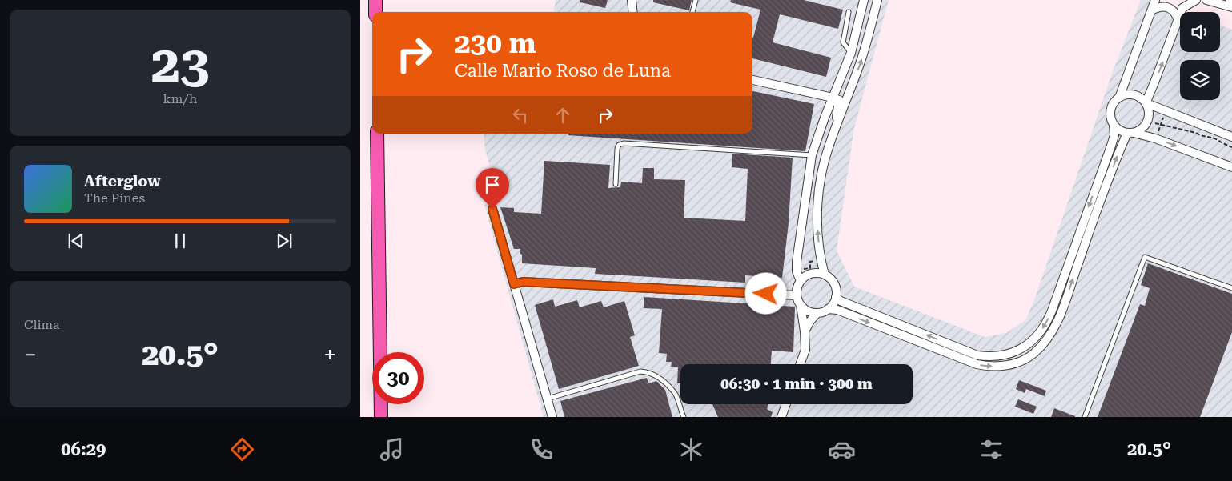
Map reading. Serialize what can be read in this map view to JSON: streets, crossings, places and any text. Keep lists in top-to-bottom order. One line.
{"page":{"tile":[["23","km/h"],"Clima"],"turn":["230 m","Calle Mario Roso de Luna"],"song":["Afterglow","The Pines"],"heat":["−","20.5°","+"],"limit":"30","trip":"06:30 · 1 min · 300 m","tabs":["06:29","20.5°"]}}
